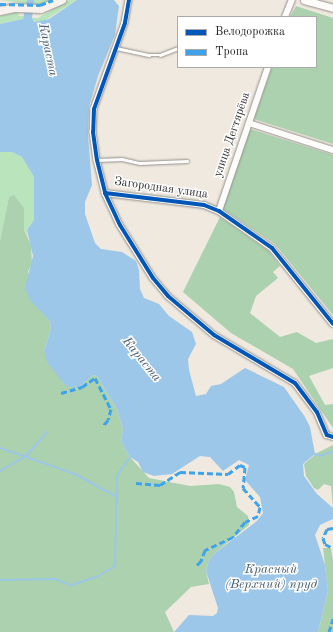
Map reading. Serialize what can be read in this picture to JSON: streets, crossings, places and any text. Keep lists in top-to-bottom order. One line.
{"streets":{"street":["улица Дегтярёва","Загородная улица"]},"crossings":[["улица Дегтярёва","Загородная улица"]],"water":["Караста","Красный (Верхний) пруд"],"legend":["Велодорожка","Тропа"]}
